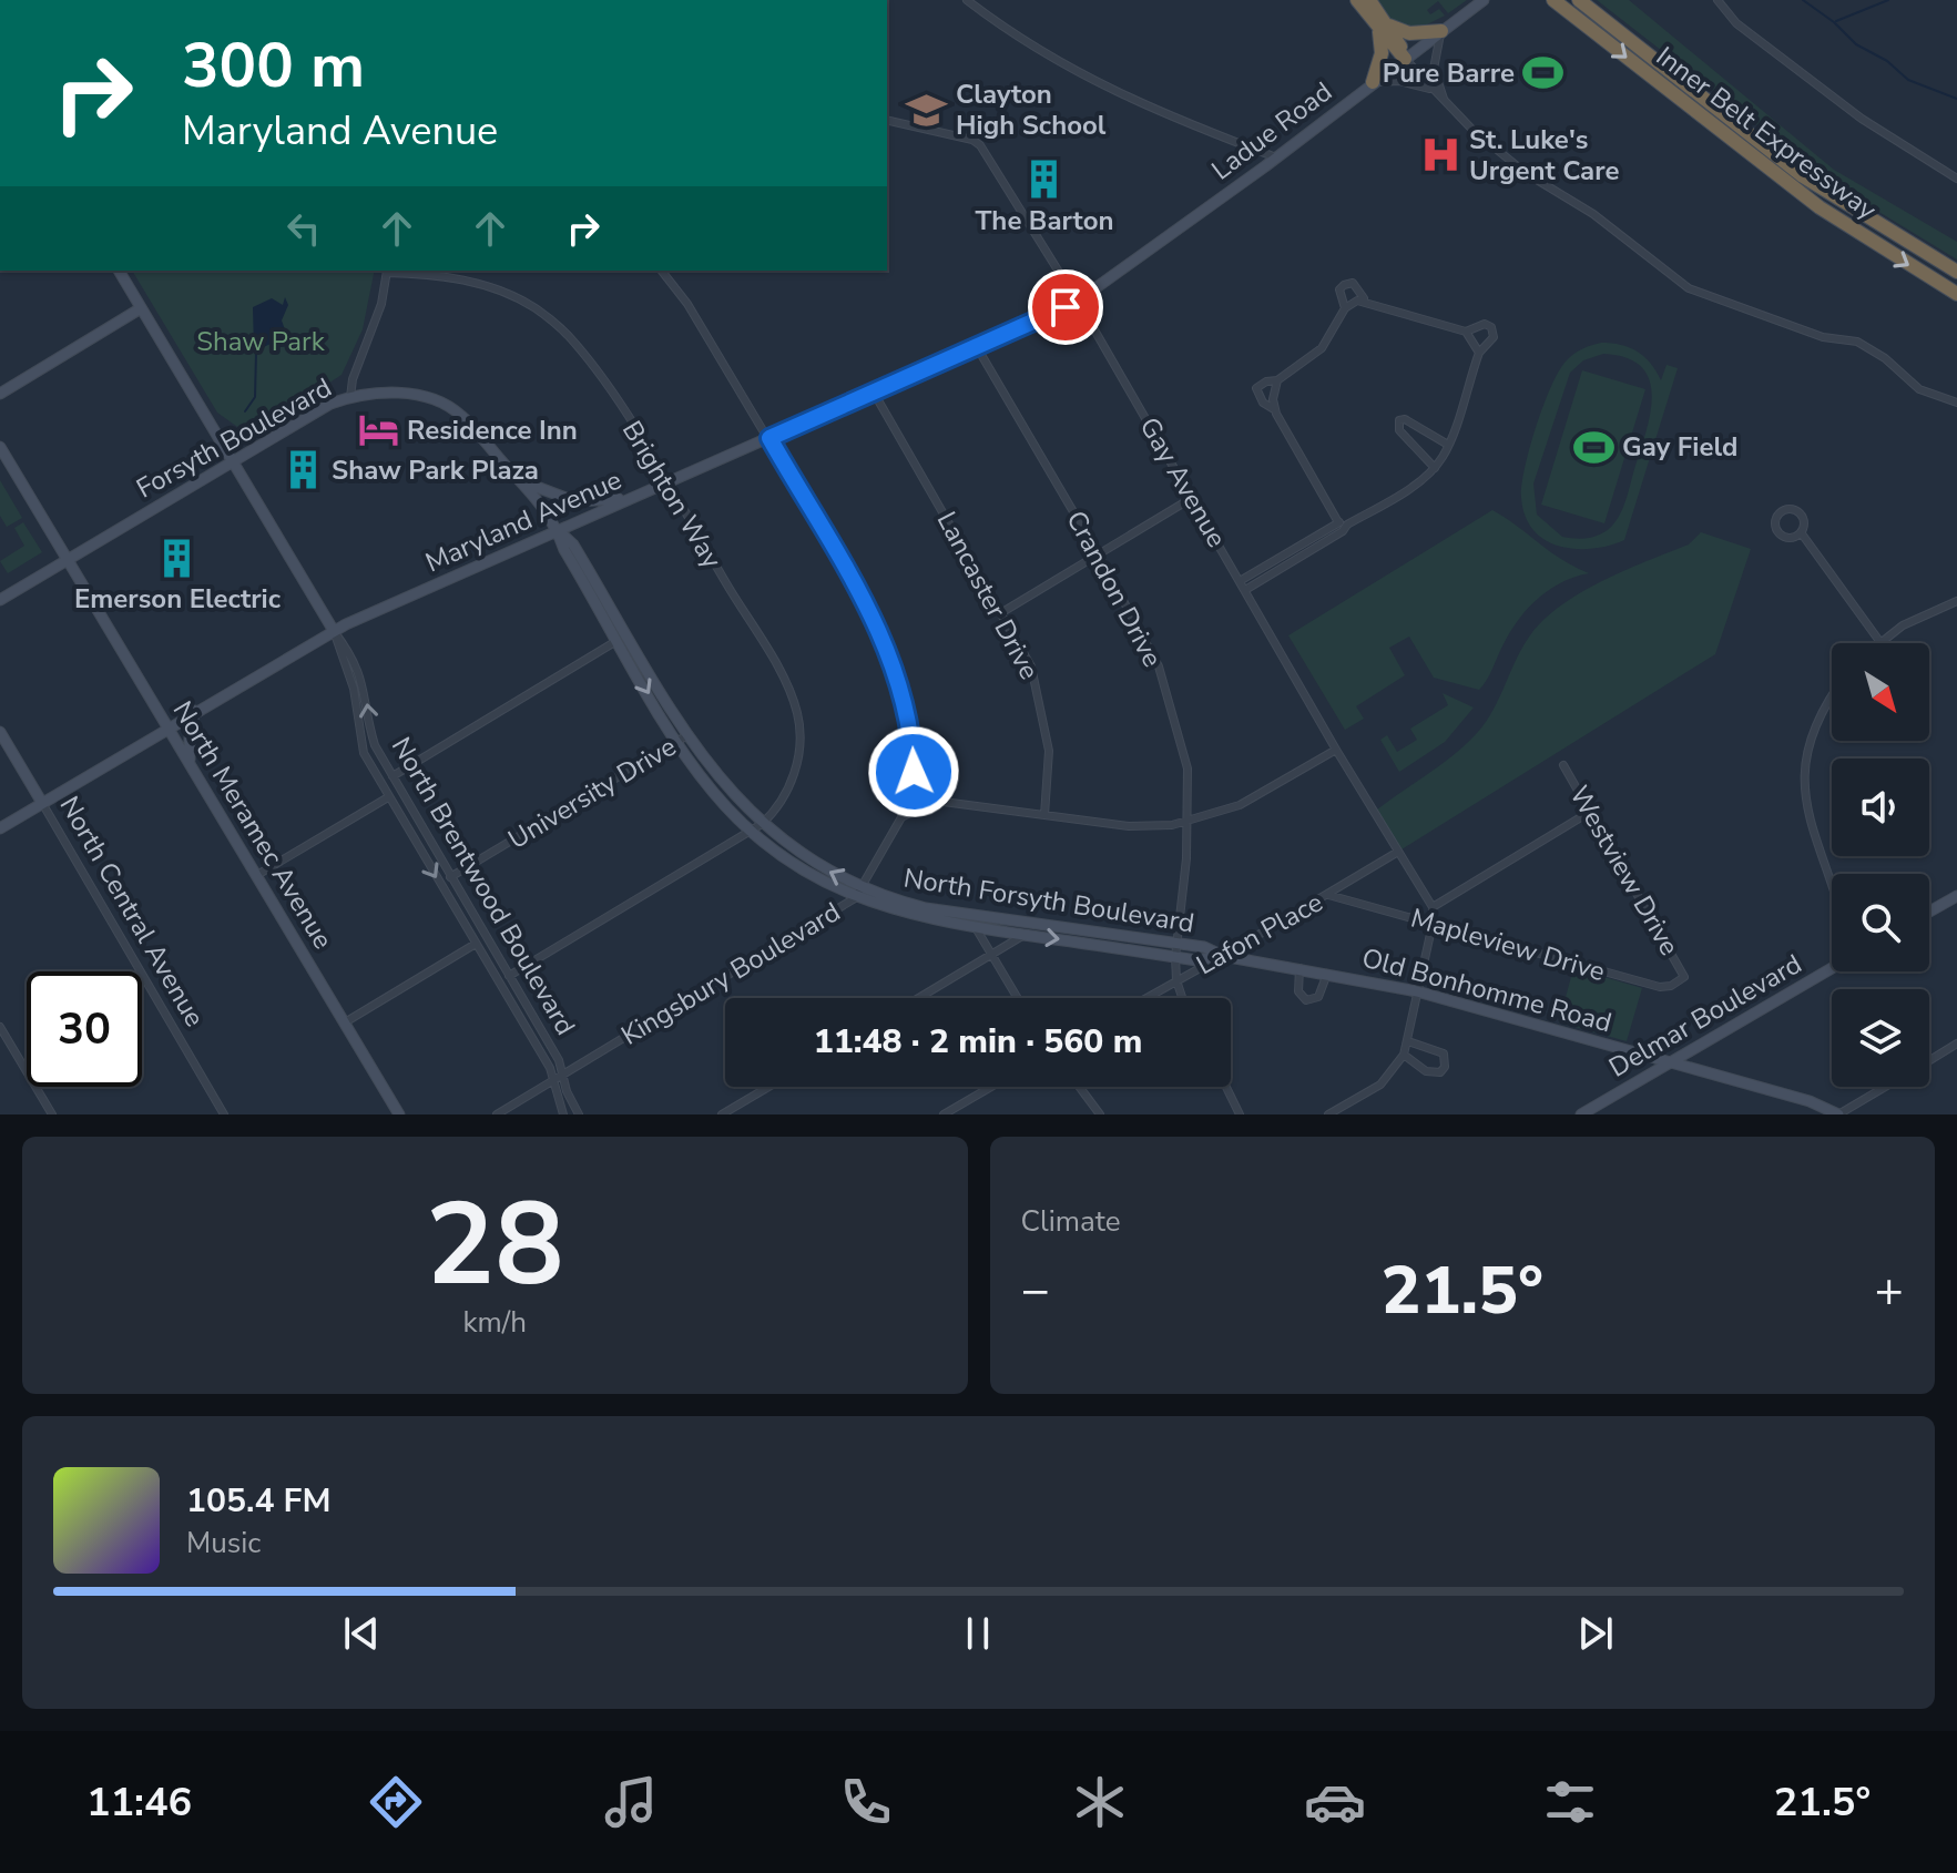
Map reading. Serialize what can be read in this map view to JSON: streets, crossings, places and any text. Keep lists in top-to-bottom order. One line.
{"streets":{"highway":["Inner Belt Expressway"],"main road":["Ladue Road","Forsyth Boulevard","Maryland Avenue","North Meramec Avenue","North Brentwood Boulevard","North Forsyth Boulevard","North Central Avenue","Old Bonhomme Road","Delmar Boulevard"],"street":["Gay Avenue","Brighton Way","Crandon Drive","Lancaster Drive","University Drive","Westview Drive","Lafon Place","Mapleview Drive","Kingsbury Boulevard"]},"crossings":[["Ladue Road","Gay Avenue"],["Ladue Road","Maryland Avenue"],["Forsyth Boulevard","Maryland Avenue"],["Forsyth Boulevard","North Meramec Avenue"],["Forsyth Boulevard","North Brentwood Boulevard"],["Forsyth Boulevard","North Forsyth Boulevard"],["Gay Avenue","Maryland Avenue"],["Gay Avenue","Lafon Place"],["Brighton Way","Maryland Avenue"],["Brighton Way","North Brentwood Boulevard"],["Brighton Way","North Forsyth Boulevard"],["Maryland Avenue","Crandon Drive"],["Maryland Avenue","Lancaster Drive"],["Maryland Avenue","North Meramec Avenue"],["Maryland Avenue","North Brentwood Boulevard"],["Maryland Avenue","North Forsyth Boulevard"],["Maryland Avenue","North Central Avenue"],["Maryland Avenue","Kingsbury Boulevard"],["Crandon Drive","North Forsyth Boulevard"],["Crandon Drive","Lafon Place"],["University Drive","North Brentwood Boulevard"],["University Drive","North Forsyth Boulevard"],["Westview Drive","Mapleview Drive"],["North Brentwood Boulevard","Kingsbury Boulevard"],["North Forsyth Boulevard","Lafon Place"],["North Forsyth Boulevard","Kingsbury Boulevard"],["North Forsyth Boulevard","Old Bonhomme Road"],["Lafon Place","Mapleview Drive"],["Lafon Place","Old Bonhomme Road"],["Old Bonhomme Road","Delmar Boulevard"]],"parks":["Shaw Park"],"places":{"sports":["Pure Barre","Gay Field"],"school or university":["Clayton High School"],"hospital":["St. Luke's Urgent Care"],"building":["The Barton","Shaw Park Plaza","Emerson Electric"],"hotel":["Residence Inn"]},"north":"bottom right","page":{"turn":["300 m","Maryland Avenue"],"limit":"30","trip":"11:48 · 2 min · 560 m","tile":[["28","km/h"],"Climate"],"heat":["−","21.5°","+"],"song":["105.4 FM","Music"],"tabs":["11:46","21.5°"]}}
